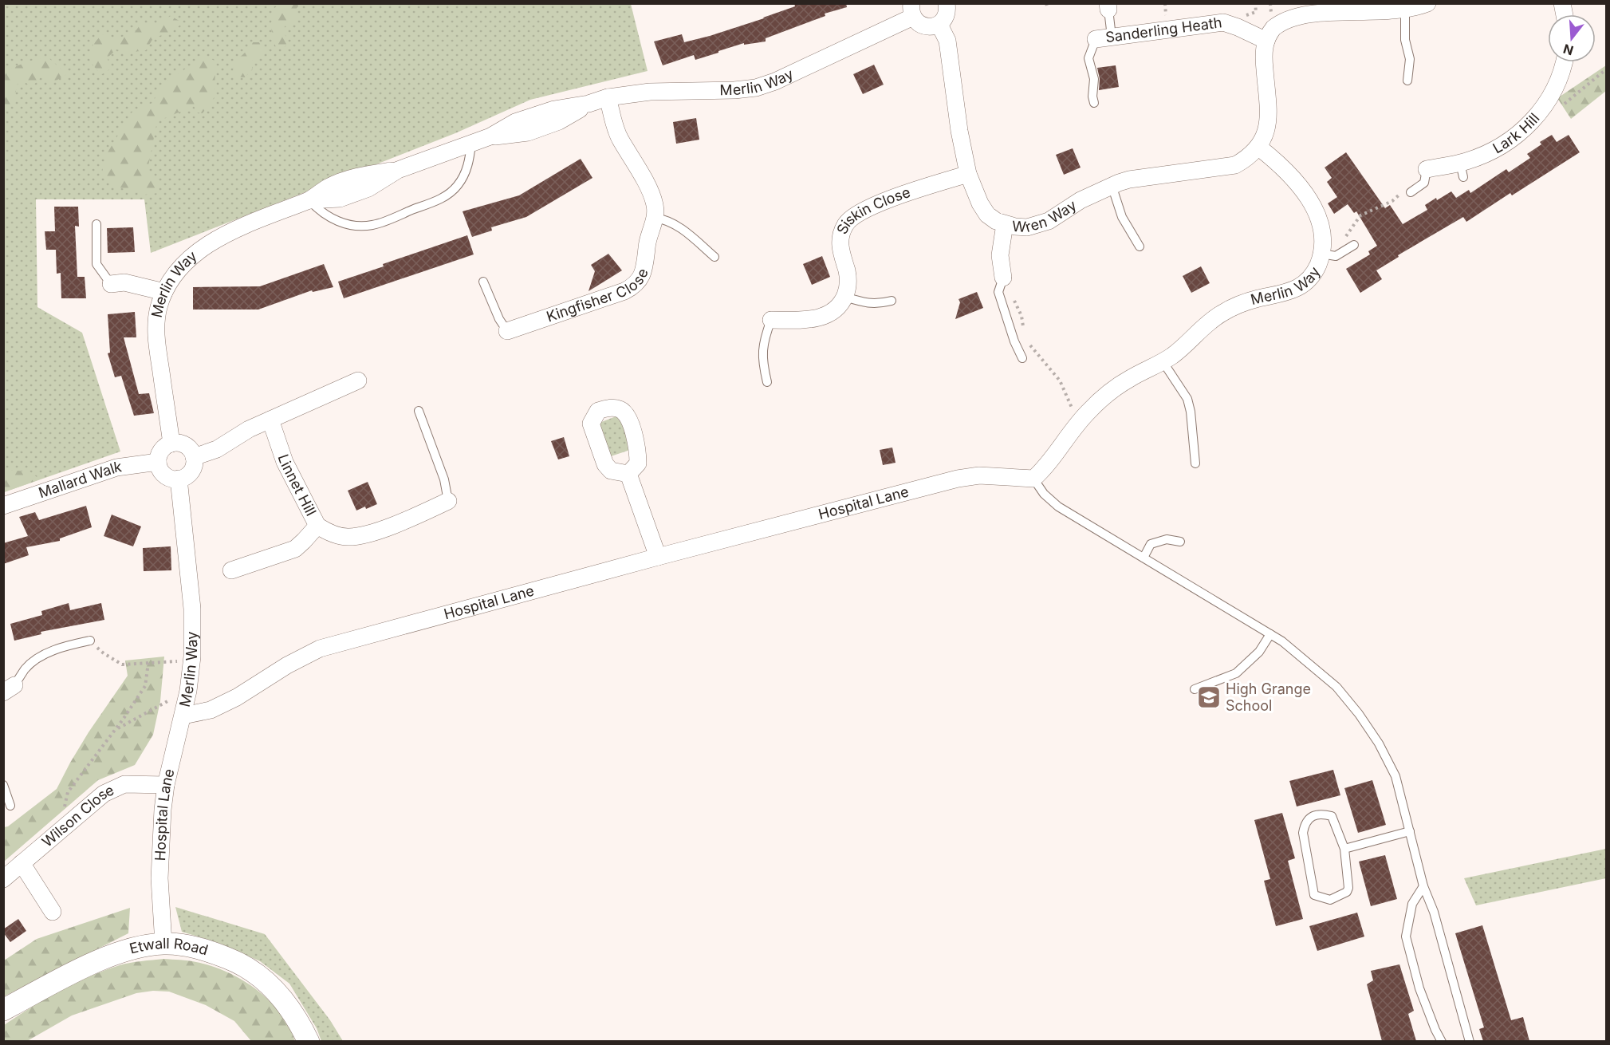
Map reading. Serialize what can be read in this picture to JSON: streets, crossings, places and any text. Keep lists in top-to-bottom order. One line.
{"streets":{"street":["Sanderling Heath","Merlin Way","Lark Hill","Wren Way","Siskin Close","Kingfisher Close","Mallard Walk","Linnet Hill","Hospital Lane","Wilson Close","Etwall Road"]},"crossings":[["Merlin Way","Wren Way"],["Merlin Way","Kingfisher Close"],["Merlin Way","Mallard Walk"],["Merlin Way","Hospital Lane"],["Wren Way","Siskin Close"],["Hospital Lane","Wilson Close"],["Hospital Lane","Etwall Road"]],"places":{"school or university":["High Grange School"]},"north":"bottom"}
